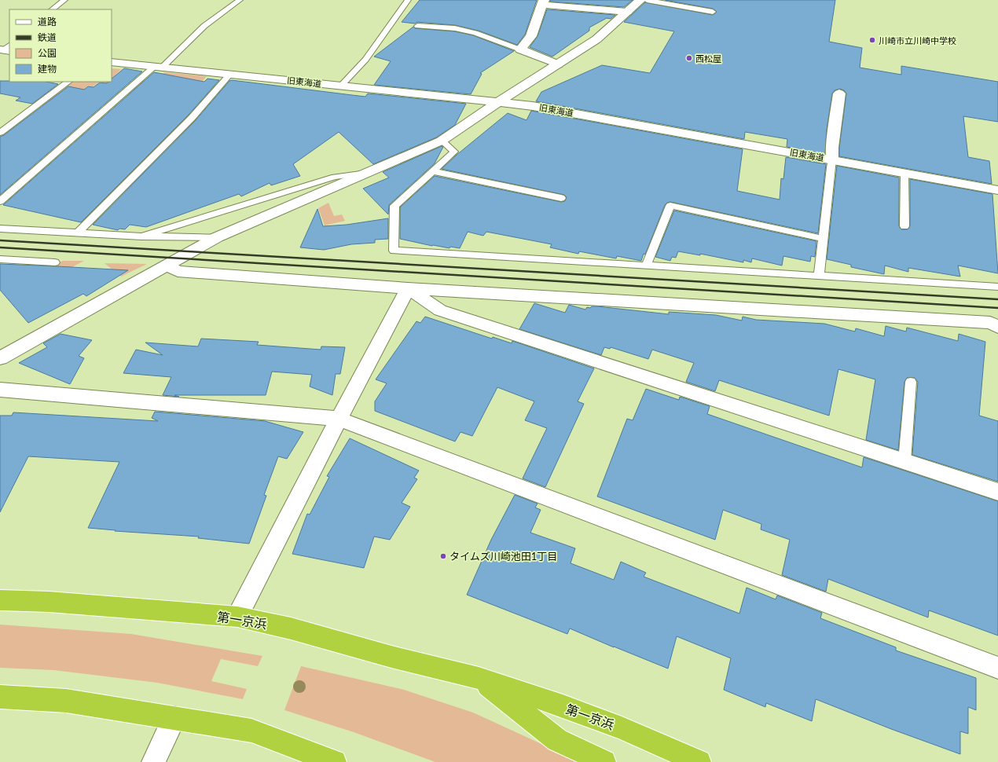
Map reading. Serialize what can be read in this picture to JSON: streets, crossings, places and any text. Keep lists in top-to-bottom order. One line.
{"streets":{"highway":["第一京浜"],"street":["旧東海道"]},"places":["川崎市立川崎中学校","西松屋","タイムズ川崎池田1丁目"],"legend":["道路","鉄道","公園","建物"]}
